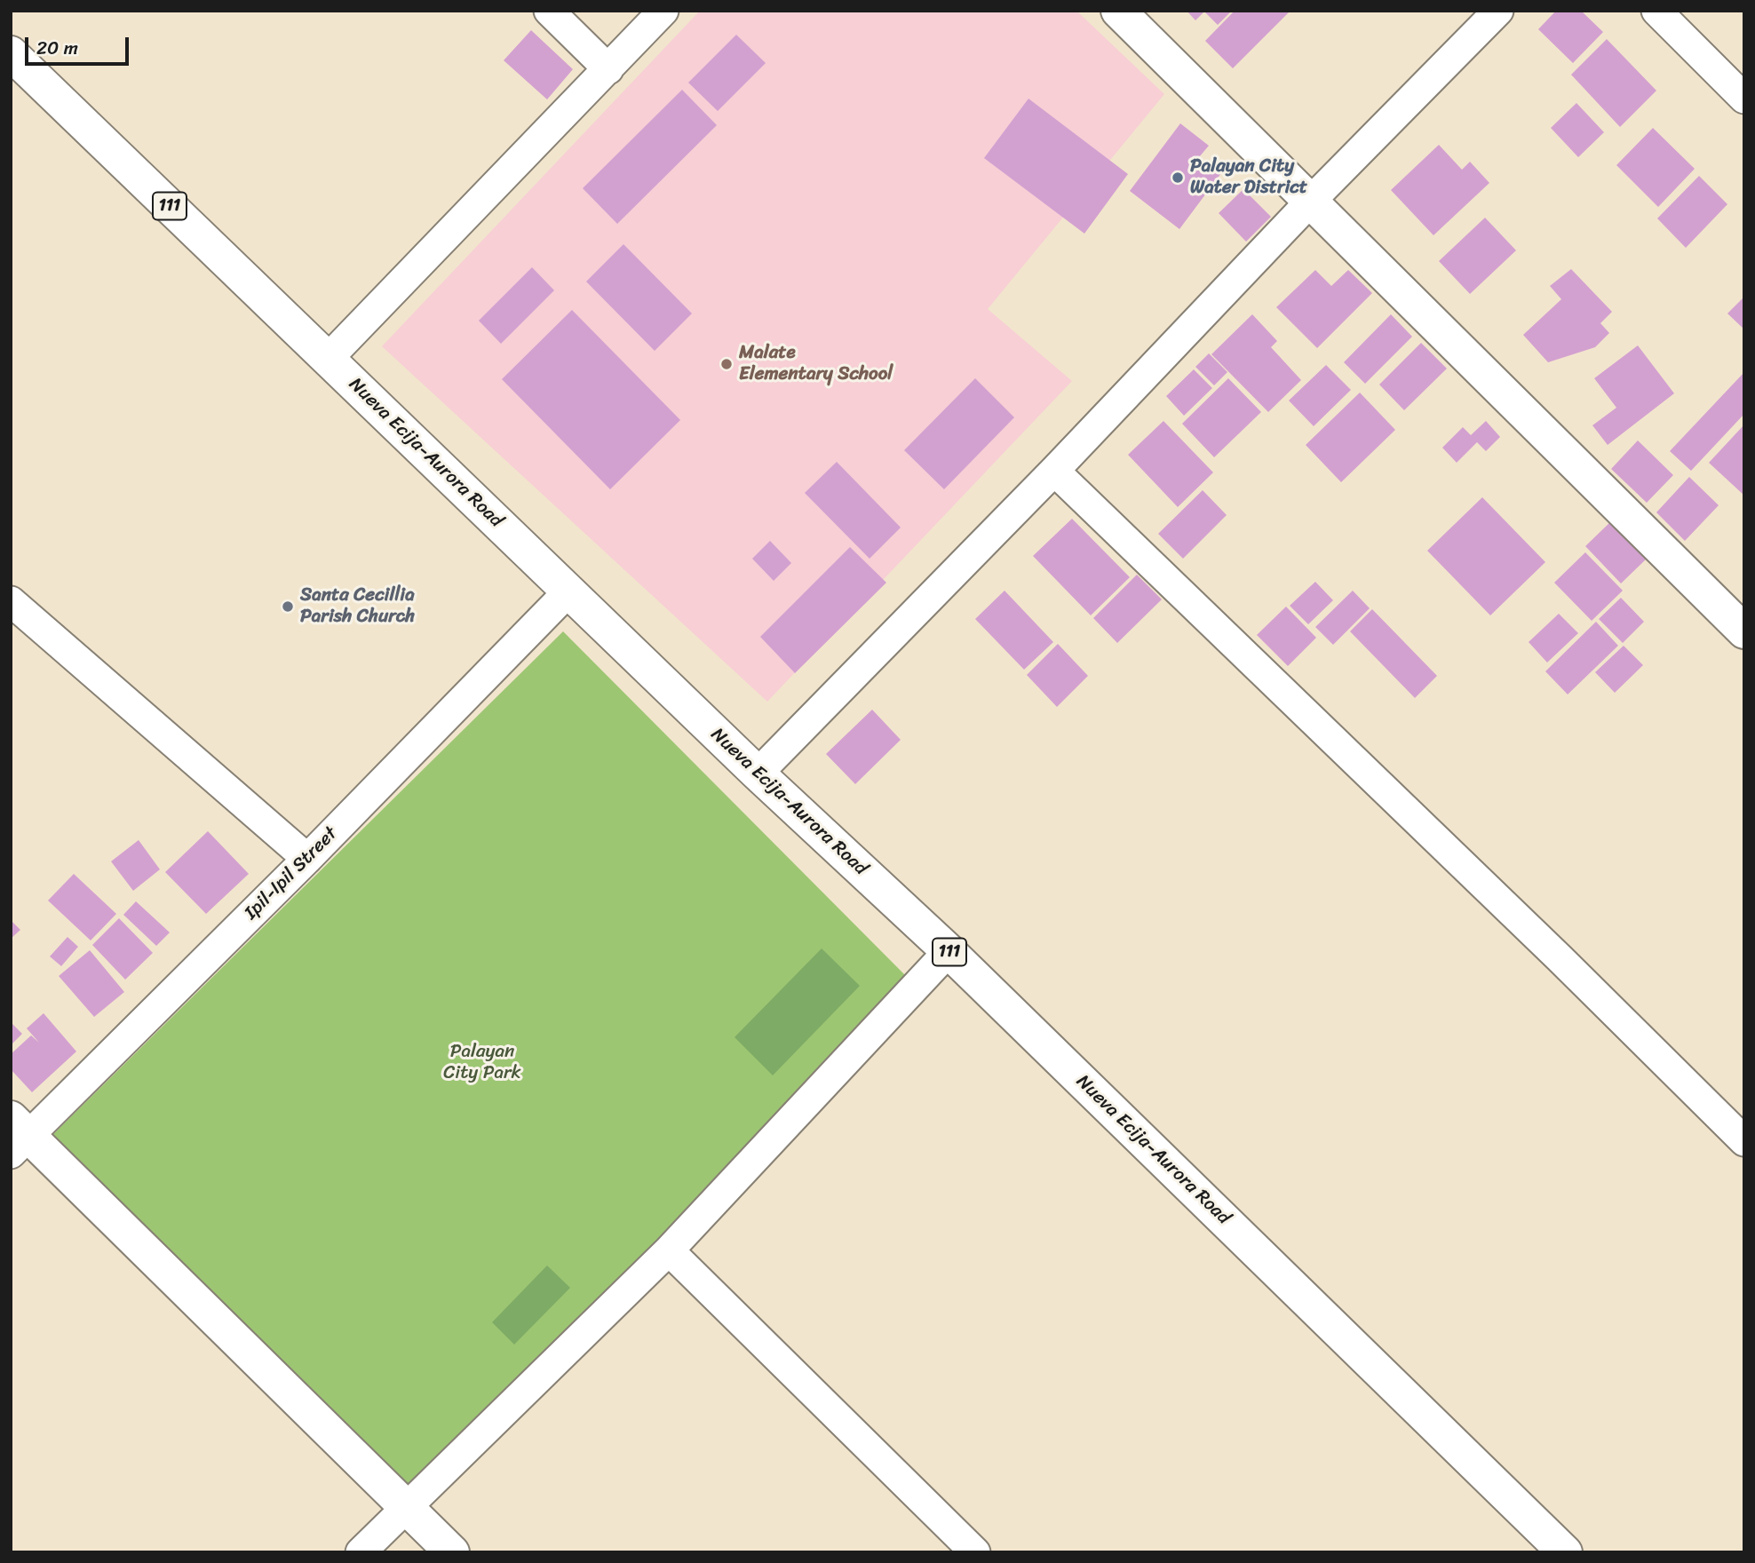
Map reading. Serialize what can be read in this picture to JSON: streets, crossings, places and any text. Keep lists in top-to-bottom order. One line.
{"streets":{"main road":["111","Nueva Ecija-Aurora Road"],"street":["Ipil-Ipil Street"]},"crossings":[["Nueva Ecija-Aurora Road","Ipil-Ipil Street"]],"parks":["Palayan City Park"],"places":["Palayan City Water District","Malate Elementary School","Santa Cecillia Parish Church"],"scale_bar":"20 m"}
